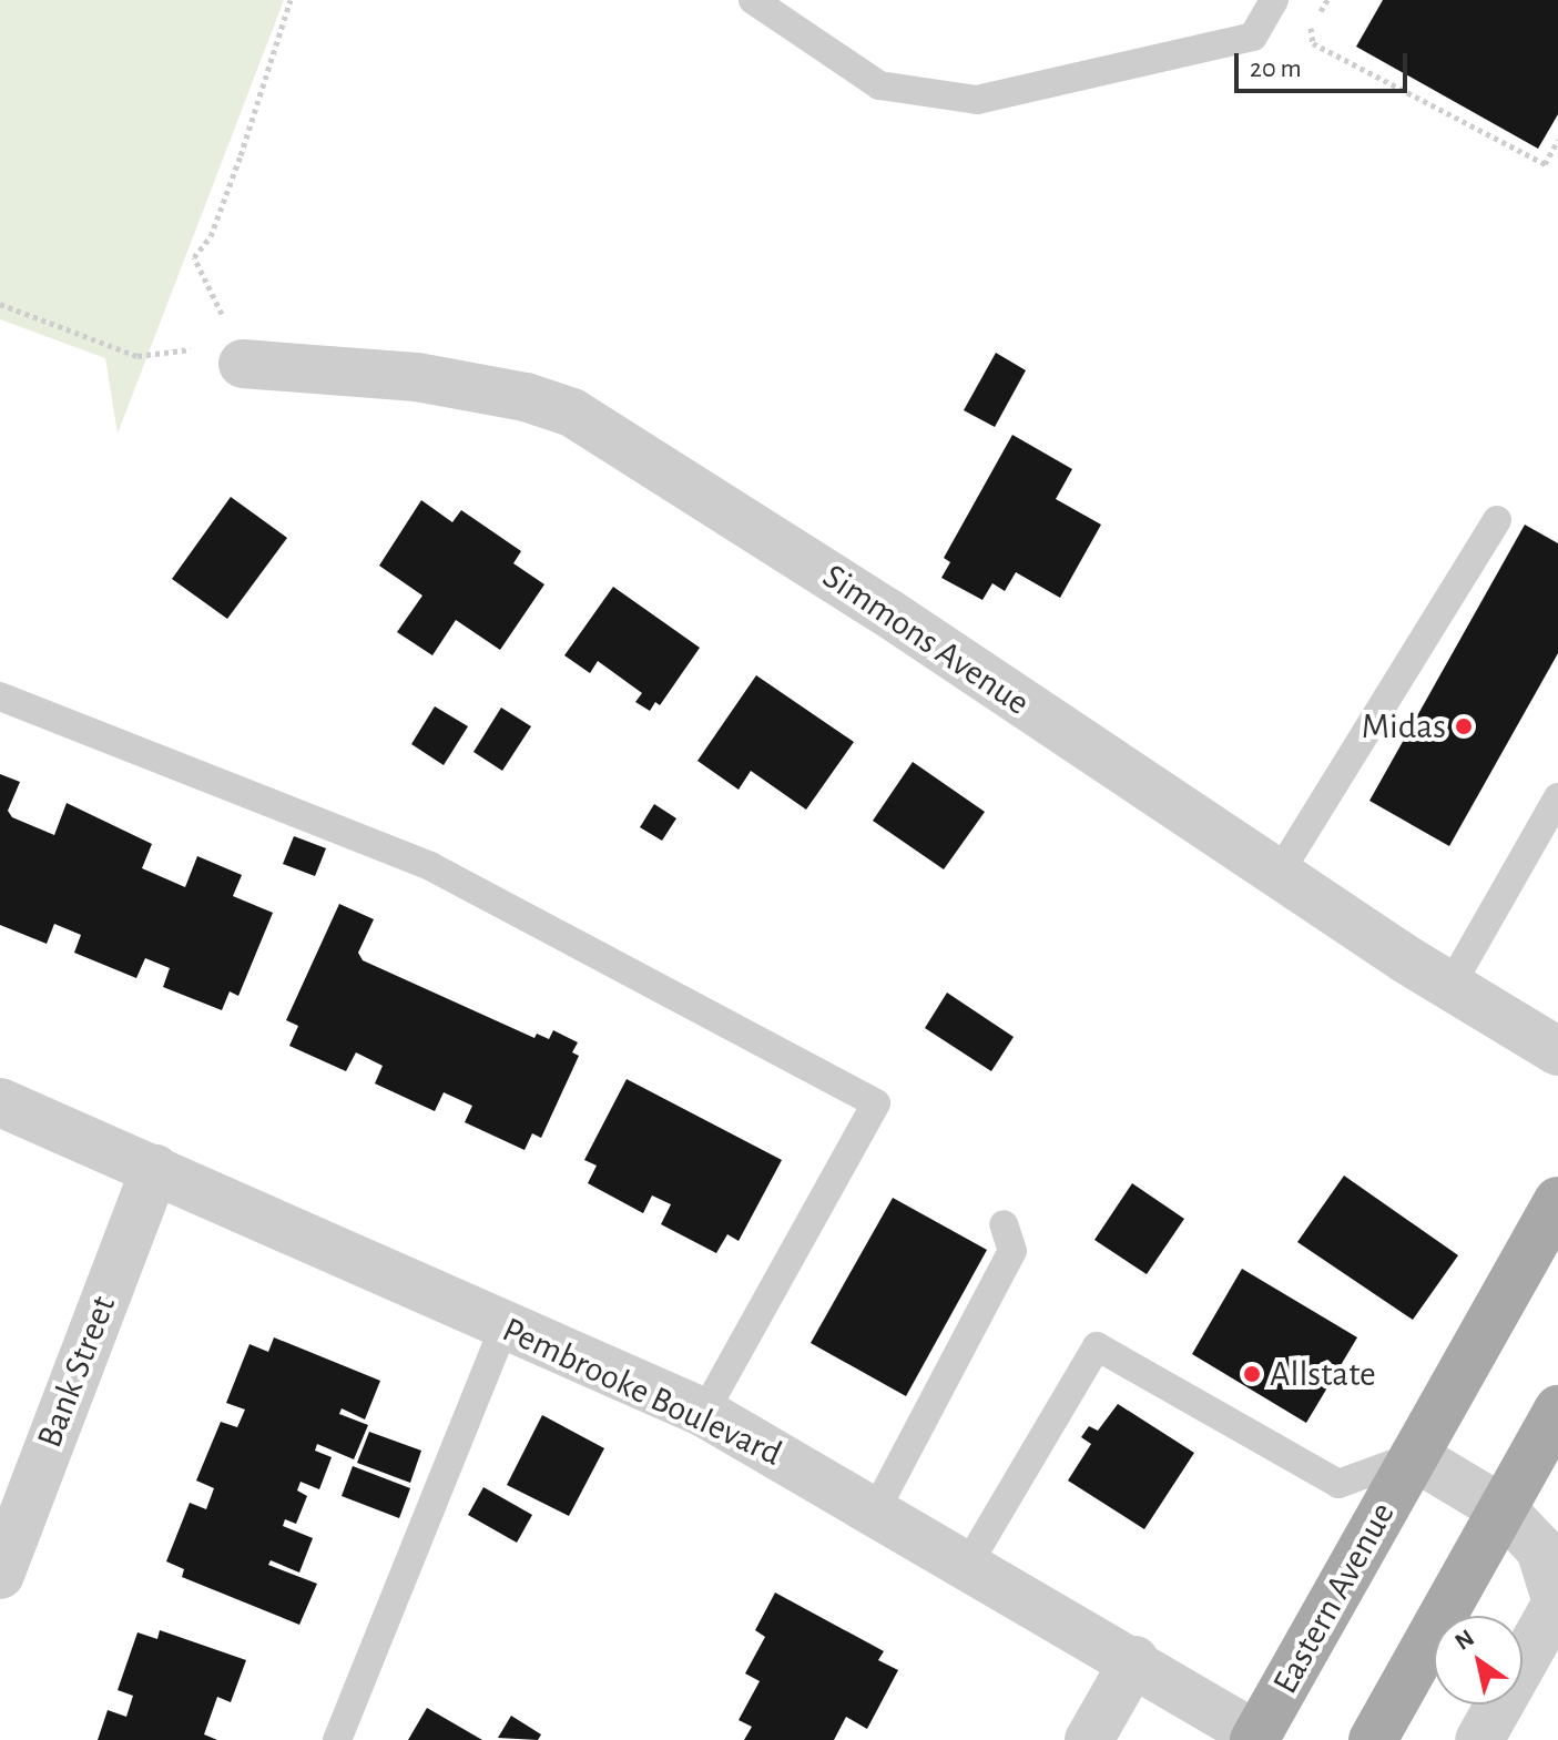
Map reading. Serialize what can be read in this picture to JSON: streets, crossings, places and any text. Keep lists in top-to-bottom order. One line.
{"streets":{"main road":["Eastern Avenue"],"street":["Simmons Avenue","Bank Street","Pembrooke Boulevard"]},"crossings":[["Bank Street","Pembrooke Boulevard"],["Pembrooke Boulevard","Eastern Avenue"]],"places":["Midas","Allstate"],"scale_bar":"20 m","north":"top left"}
